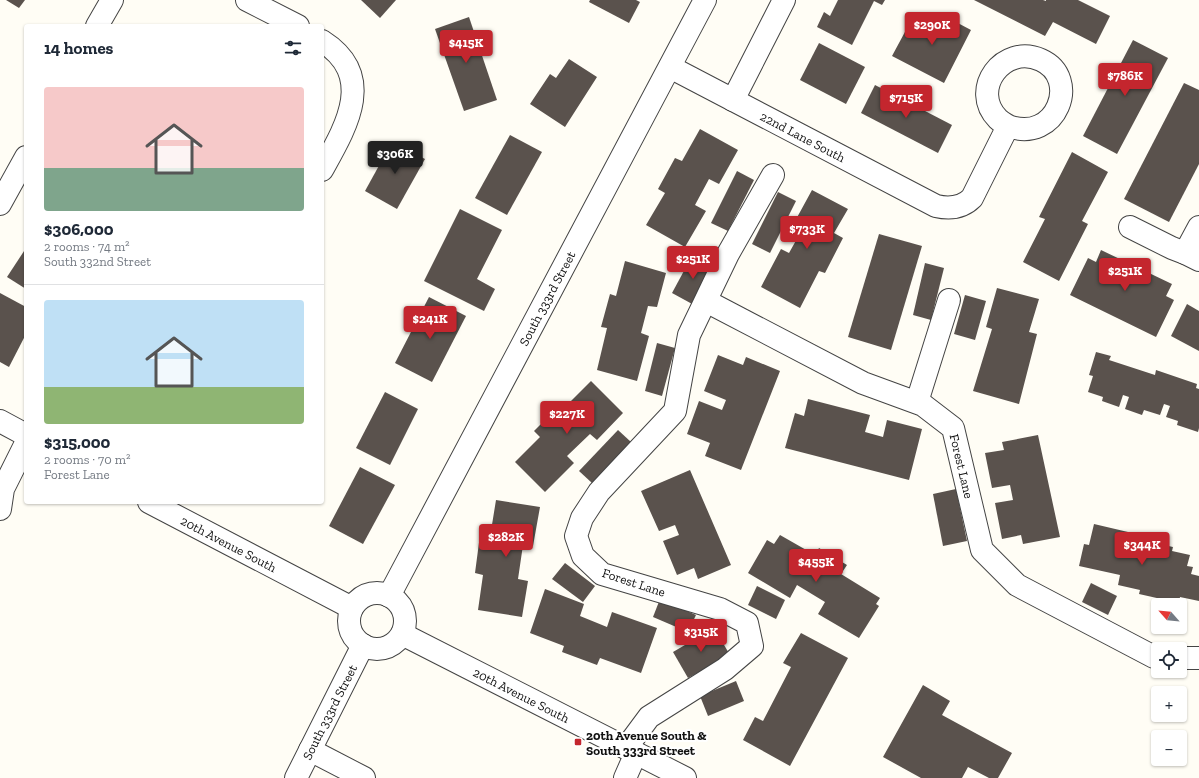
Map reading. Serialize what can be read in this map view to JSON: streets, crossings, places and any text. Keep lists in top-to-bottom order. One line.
{"streets":{"street":["22nd Lane South","South 333rd Street","Forest Lane","20th Avenue South"]},"crossings":[["22nd Lane South","South 333rd Street"],["South 333rd Street","20th Avenue South"],["Forest Lane","20th Avenue South"]],"places":{"transit":["20th Avenue South & South 333rd Street"]},"north":"top left","page":{"price":["$290K","$415K","$786K","$715K","$306K","$733K","$251K","$251K","$241K","$227K","$282K","$344K","$455K","$315K"],"heading":"14 homes","list":[{"name":"$306,000","note":"2 rooms · 74 m² · South 332nd Street"},{"name":"$315,000","note":"2 rooms · 70 m² · Forest Lane"}],"map_buttons":["+","−"]}}
